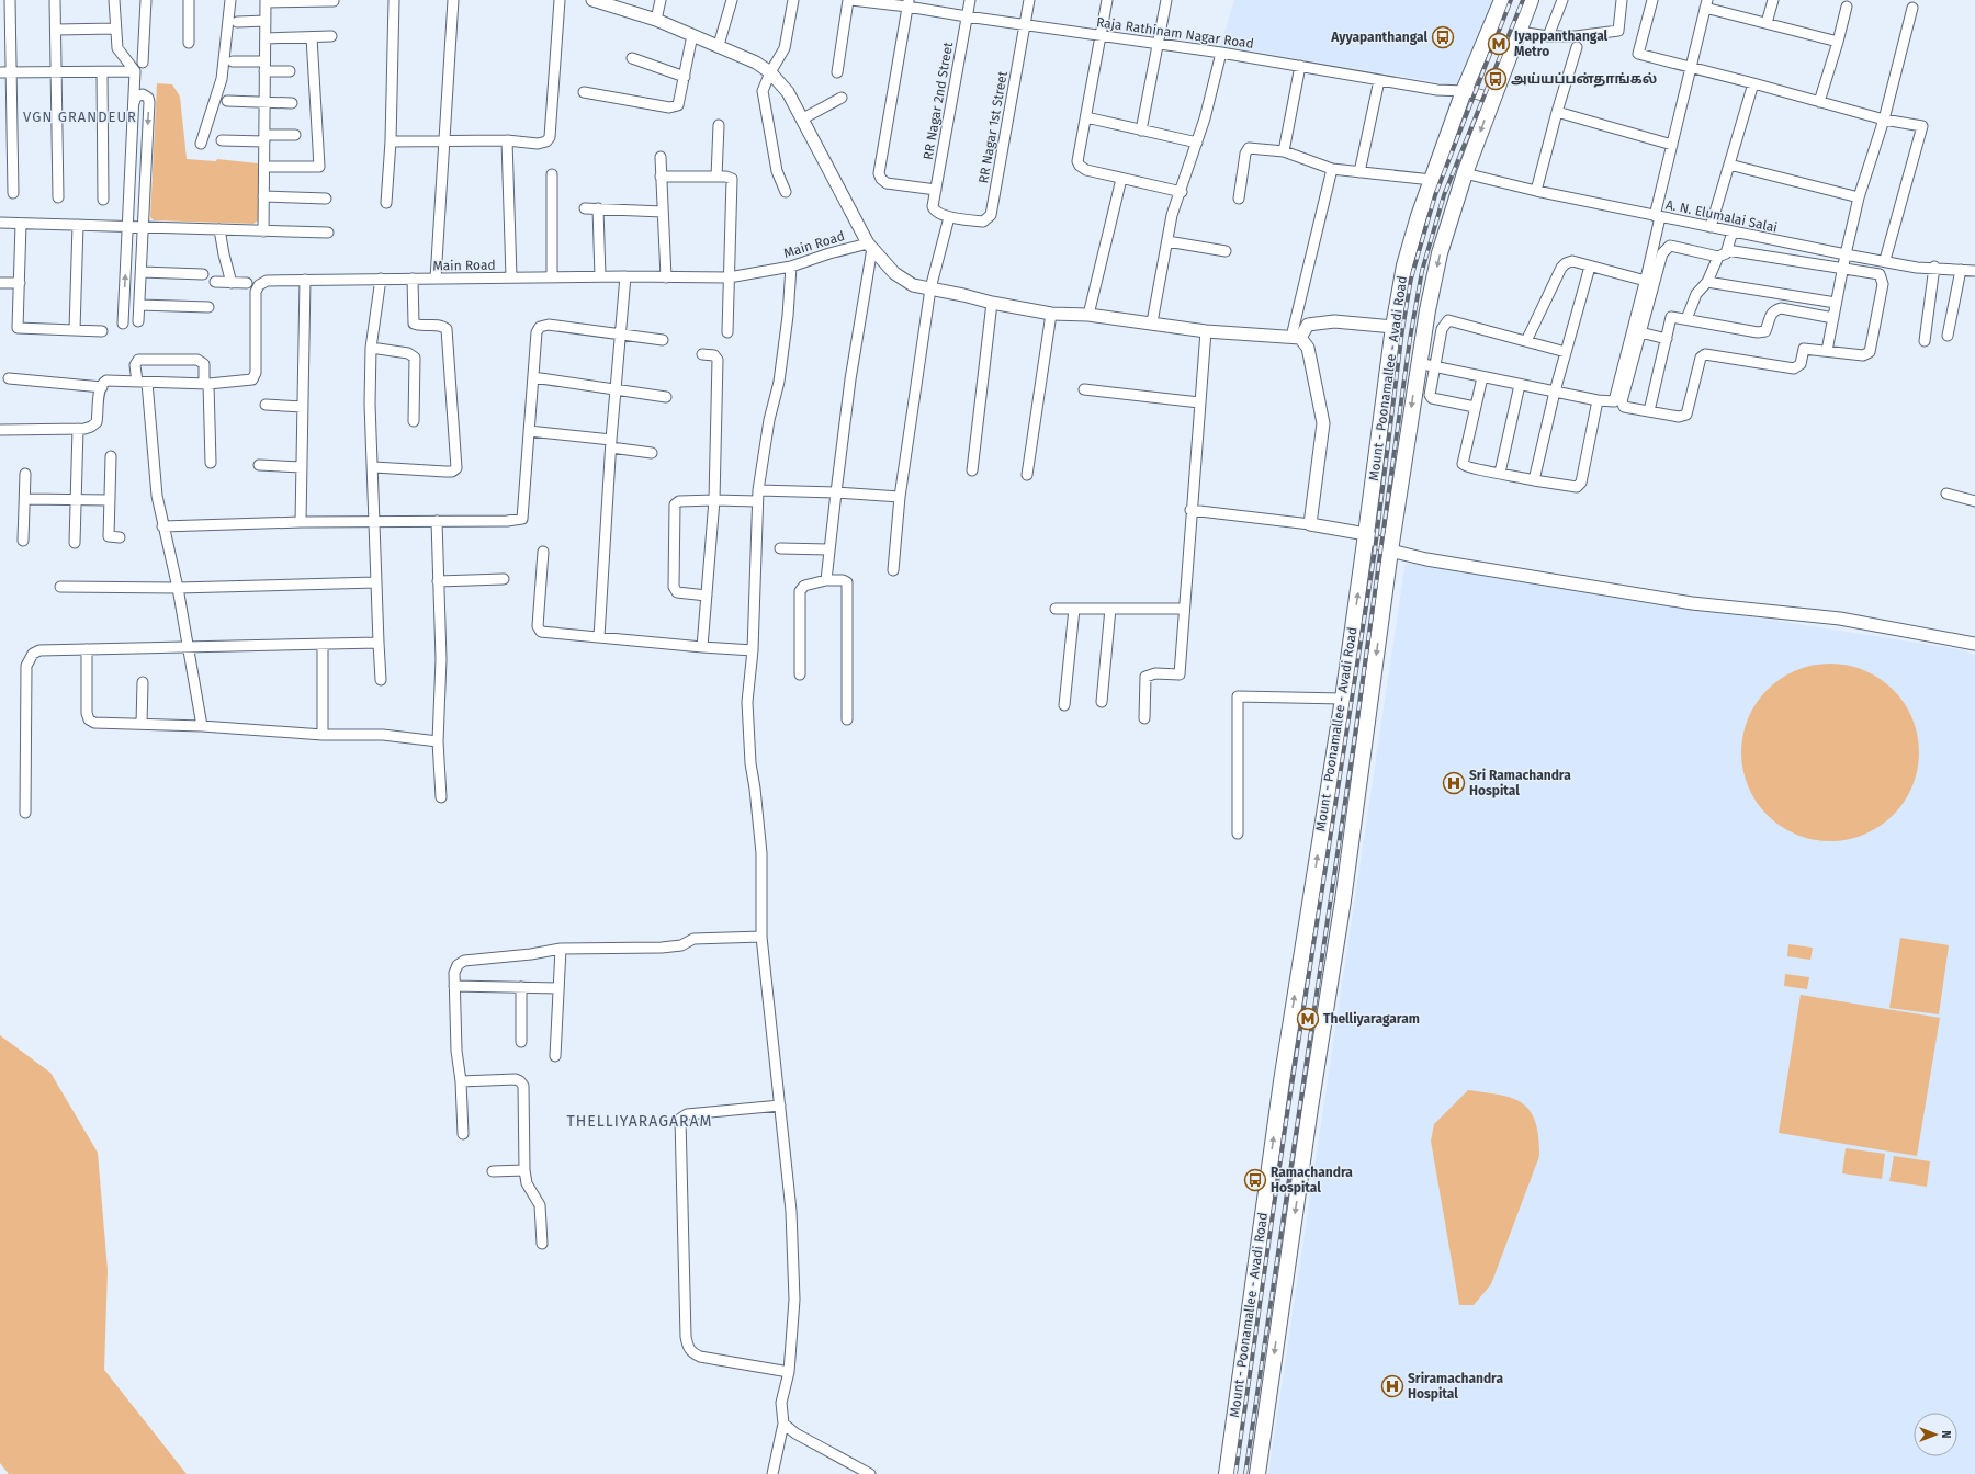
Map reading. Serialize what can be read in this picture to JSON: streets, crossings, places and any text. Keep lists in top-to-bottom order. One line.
{"streets":{"main road":["Mount - Poonamallee - Avadi Road"],"street":["Raja Rathinam Nagar Road","RR Nagar 2nd Street","RR Nagar 1st Street","A. N. Elumalai Salai","Main Road"]},"crossings":[["Raja Rathinam Nagar Road","RR Nagar 2nd Street"],["Raja Rathinam Nagar Road","RR Nagar 1st Street"],["Raja Rathinam Nagar Road","Mount - Poonamallee - Avadi Road"],["RR Nagar 2nd Street","RR Nagar 1st Street"],["A. N. Elumalai Salai","Mount - Poonamallee - Avadi Road"]],"districts":["VGN GRANDEUR","THELLIYARAGARAM"],"places":{"bus stop":["Ayyapanthangal","அய்யப்பன்தாங்கல்","Ramachandra Hospital"],"metro station":["Iyappanthangal Metro","Thelliyaragaram"],"hospital":["Sri Ramachandra Hospital","Sriramachandra Hospital"]},"north":"right"}
